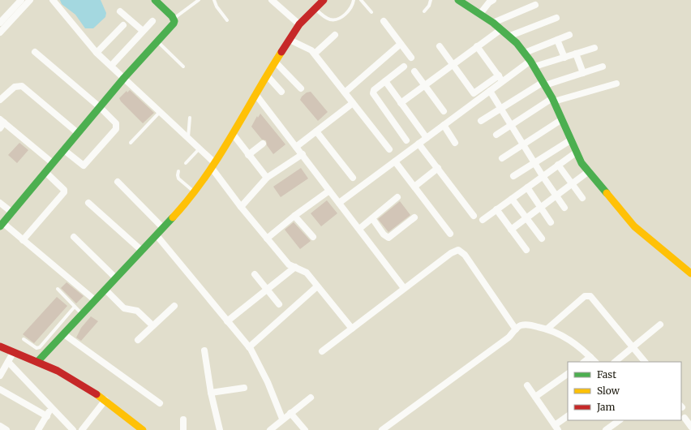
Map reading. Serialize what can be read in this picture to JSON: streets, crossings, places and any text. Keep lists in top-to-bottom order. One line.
{"legend":["Fast","Slow","Jam"]}
